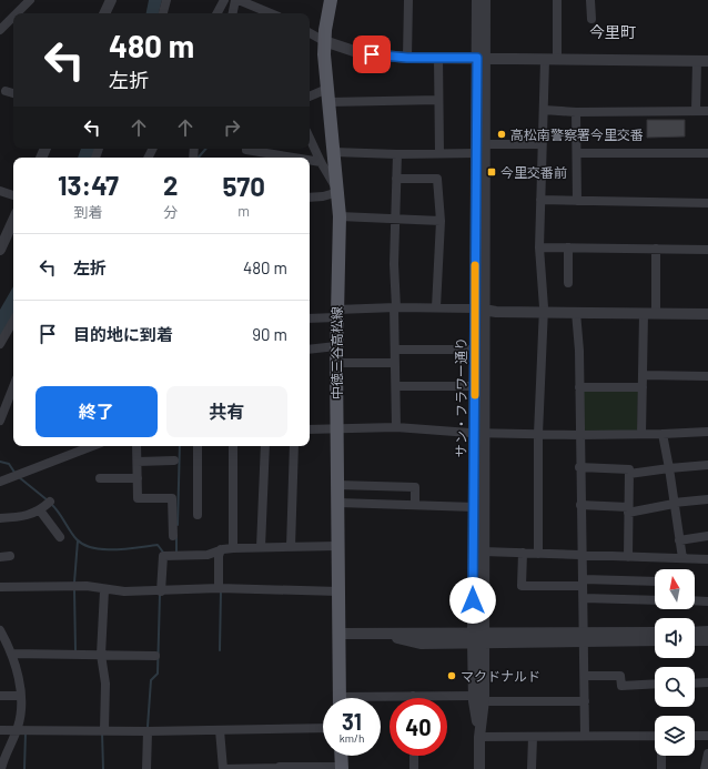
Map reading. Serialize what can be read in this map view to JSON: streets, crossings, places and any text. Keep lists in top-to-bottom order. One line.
{"streets":{"main road":["中徳三谷高松線"],"street":["サン・フラワー通り"]},"districts":["今里町"],"places":{"other":["高松南警察署今里交番","マクドナルド"],"transit":["今里交番前"]},"north":"top","page":{"turn":["480 m","左折"],"eta":["13:47","到着","2","分","570","m"],"list":[{"name":"左折","value":"480 m"},{"name":"目的地に到着","value":"90 m"}],"buttons":["終了","共有"],"speed":"31 km/h","limit":"40"}}
